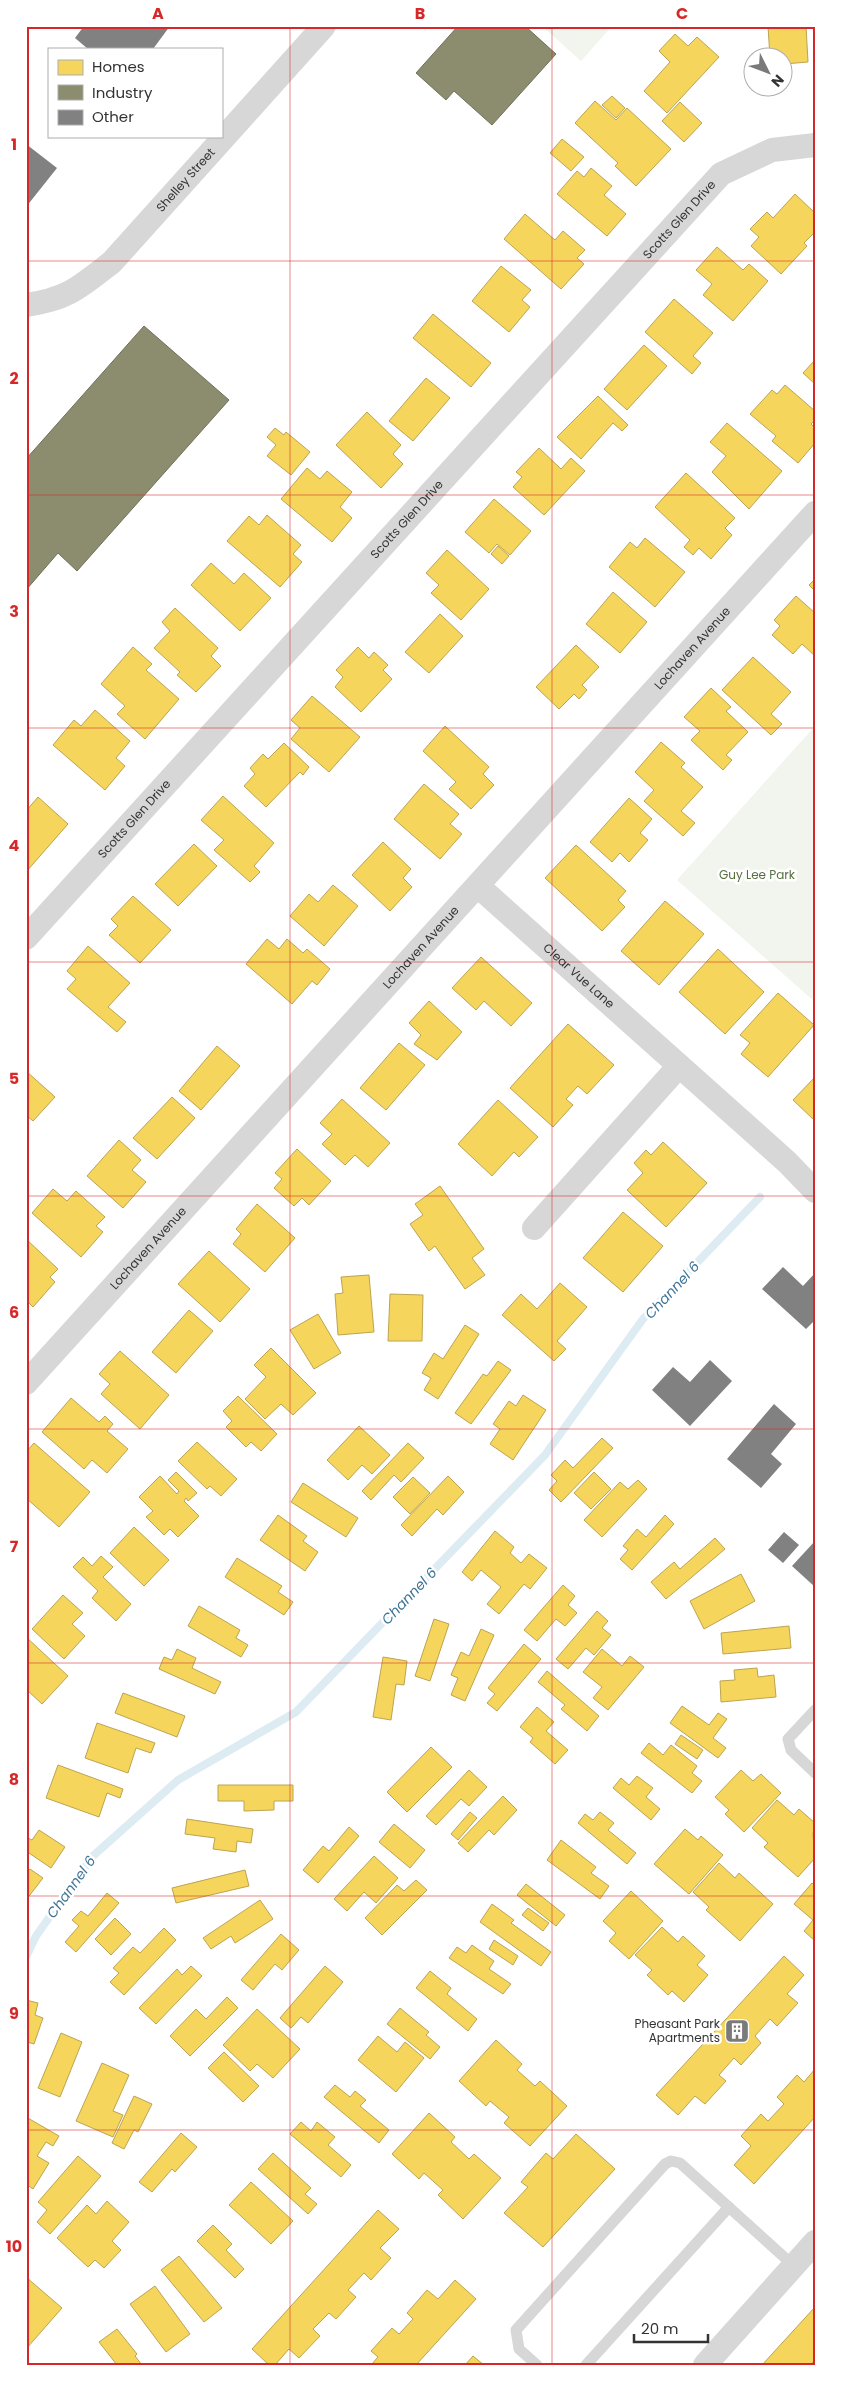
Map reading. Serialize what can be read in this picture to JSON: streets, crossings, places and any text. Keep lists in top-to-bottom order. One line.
{"streets":{"street":["Shelley Street","Scotts Glen Drive","Lochaven Avenue","Clear Vue Lane"]},"crossings":[["Lochaven Avenue","Clear Vue Lane"]],"water":["Channel 6"],"parks":["Guy Lee Park"],"places":{"building":["Pheasant Park Apartments"]},"legend":["Homes","Industry","Other"],"scale_bar":"20 m","north":"bottom right","grid":{"columns":["A","B","C"],"rows":["1","2","3","4","5","6","7","8","9","10"]}}
